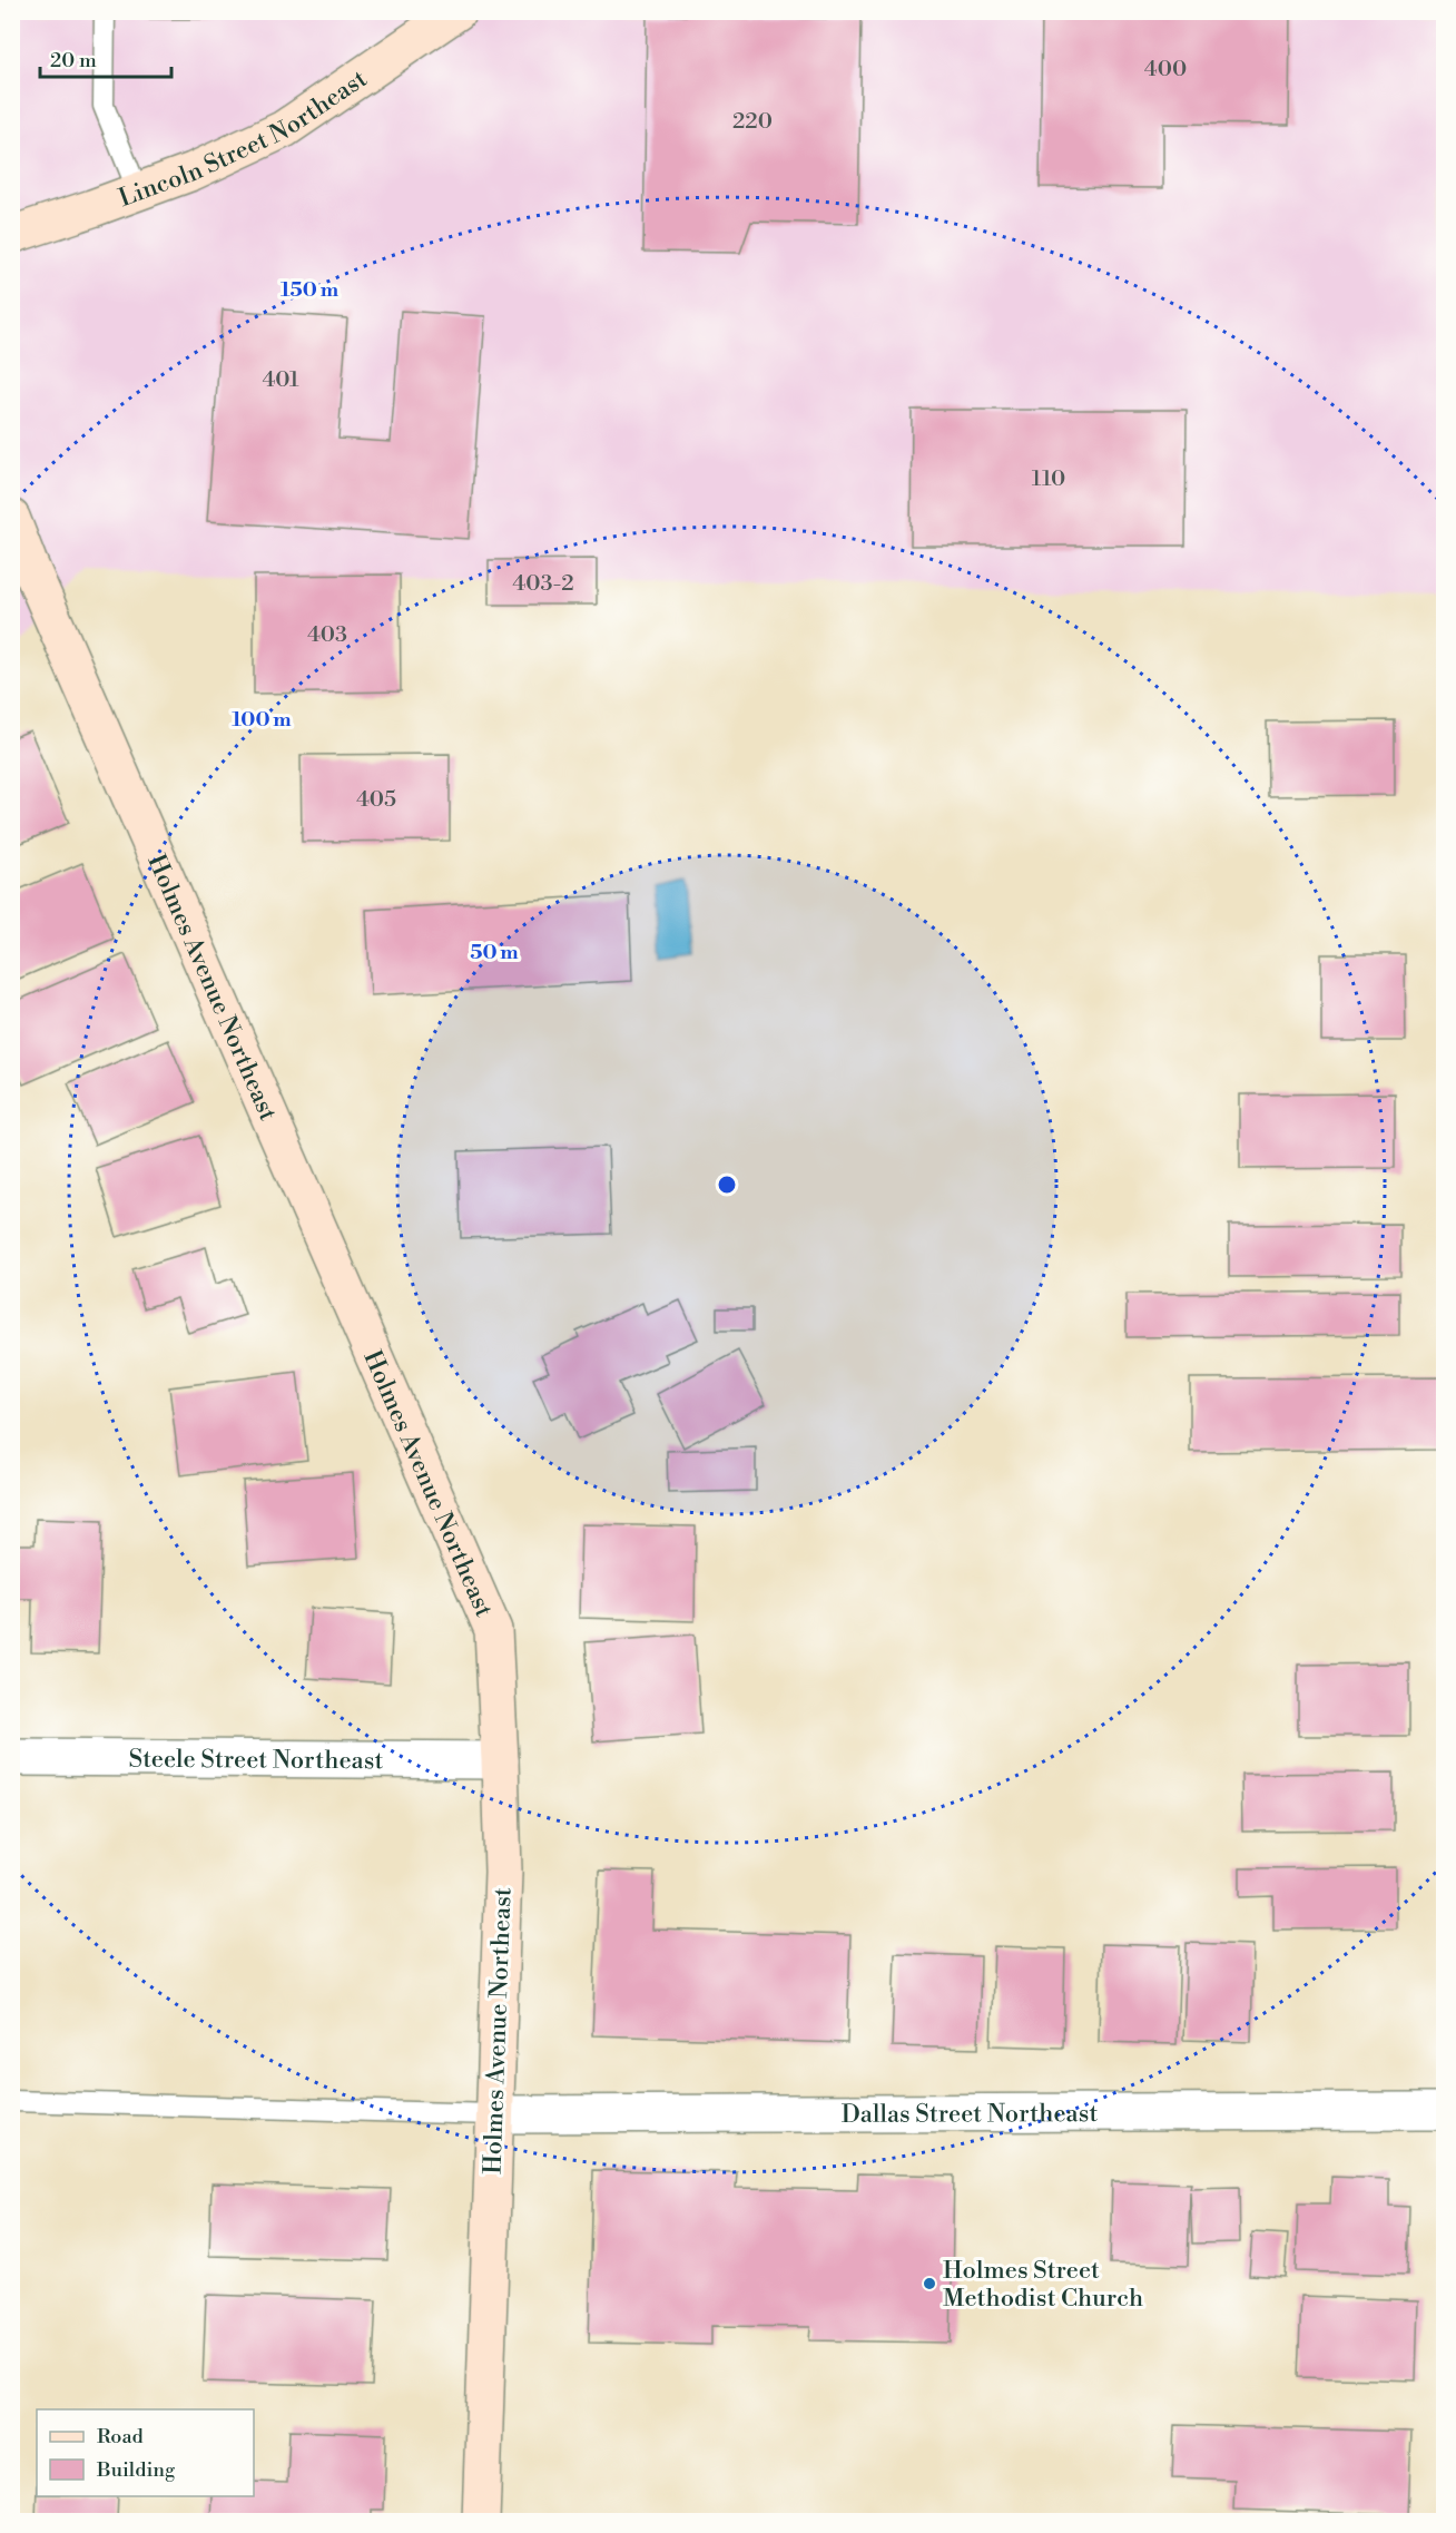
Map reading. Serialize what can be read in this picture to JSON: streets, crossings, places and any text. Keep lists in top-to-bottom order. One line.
{"streets":{"main road":["Lincoln Street Northeast","Holmes Avenue Northeast"],"street":["Steele Street Northeast","Dallas Street Northeast"]},"crossings":[["Holmes Avenue Northeast","Steele Street Northeast"],["Holmes Avenue Northeast","Dallas Street Northeast"]],"places":["Holmes Street Methodist Church"],"house_numbers":["400","220","401","110","403-2","403","405"],"legend":["Road","Building"],"scale_bar":"20 m","rings":["150 m","100 m","50 m"]}
